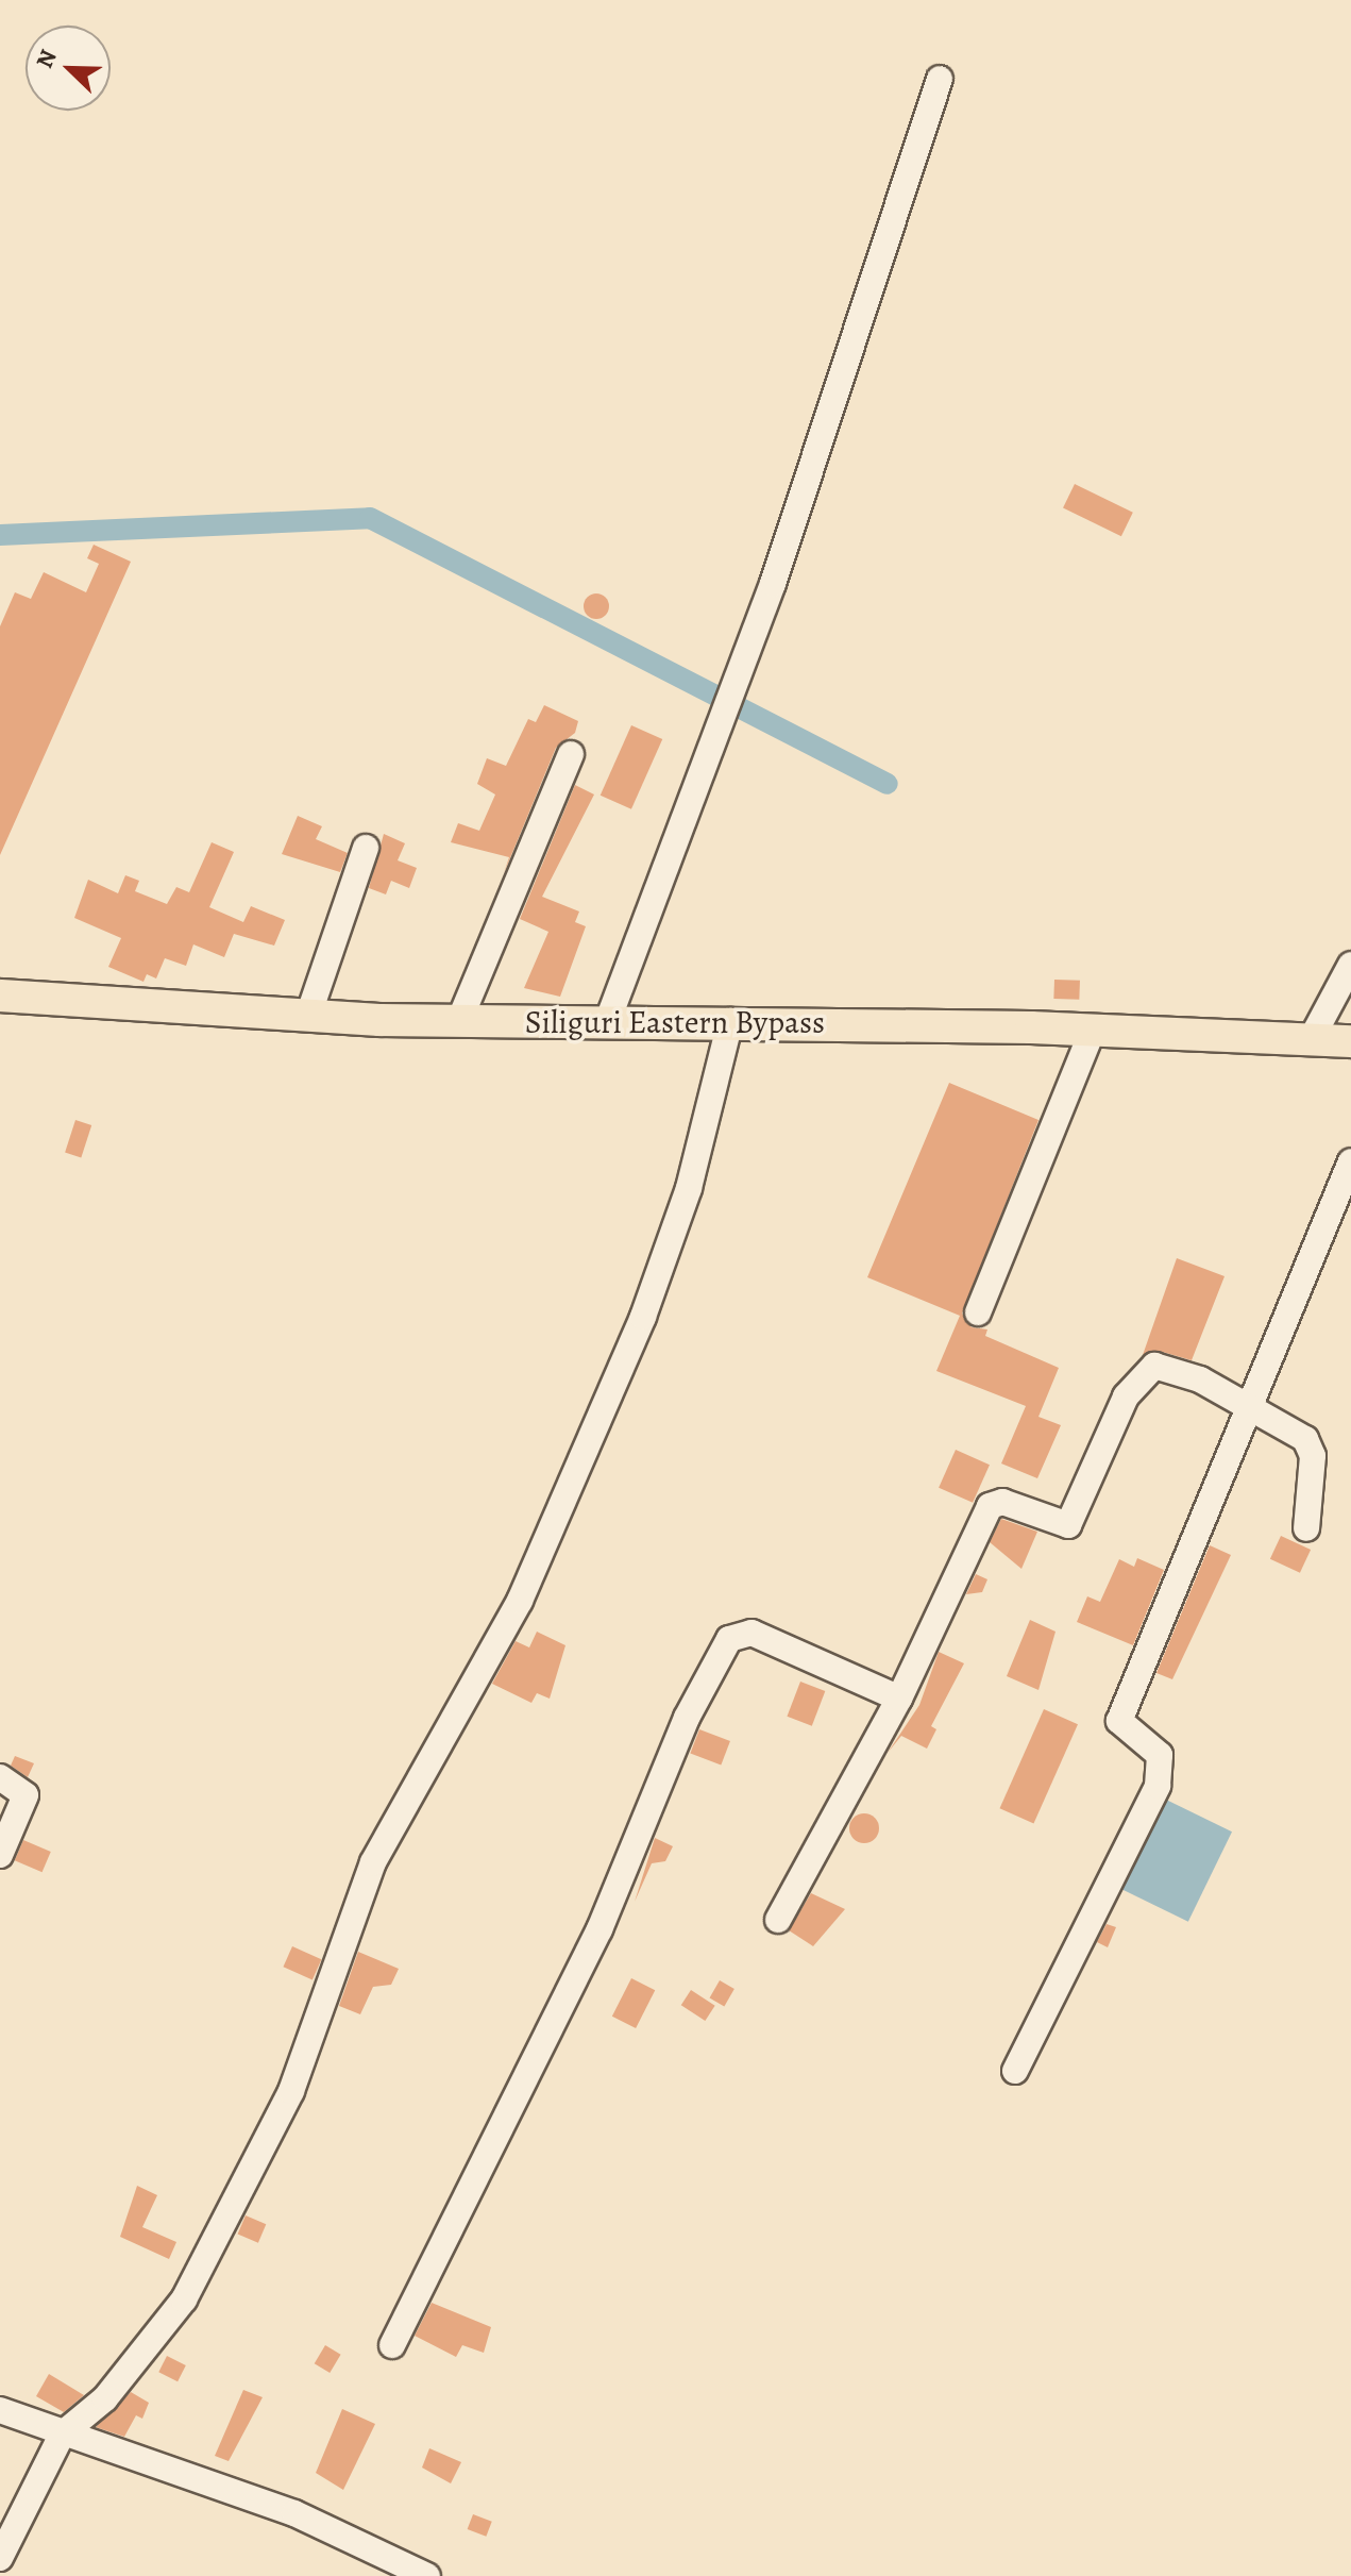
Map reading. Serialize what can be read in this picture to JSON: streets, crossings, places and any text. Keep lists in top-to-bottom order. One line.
{"streets":{"main road":["Siliguri Eastern Bypass"]},"north":"top left"}
